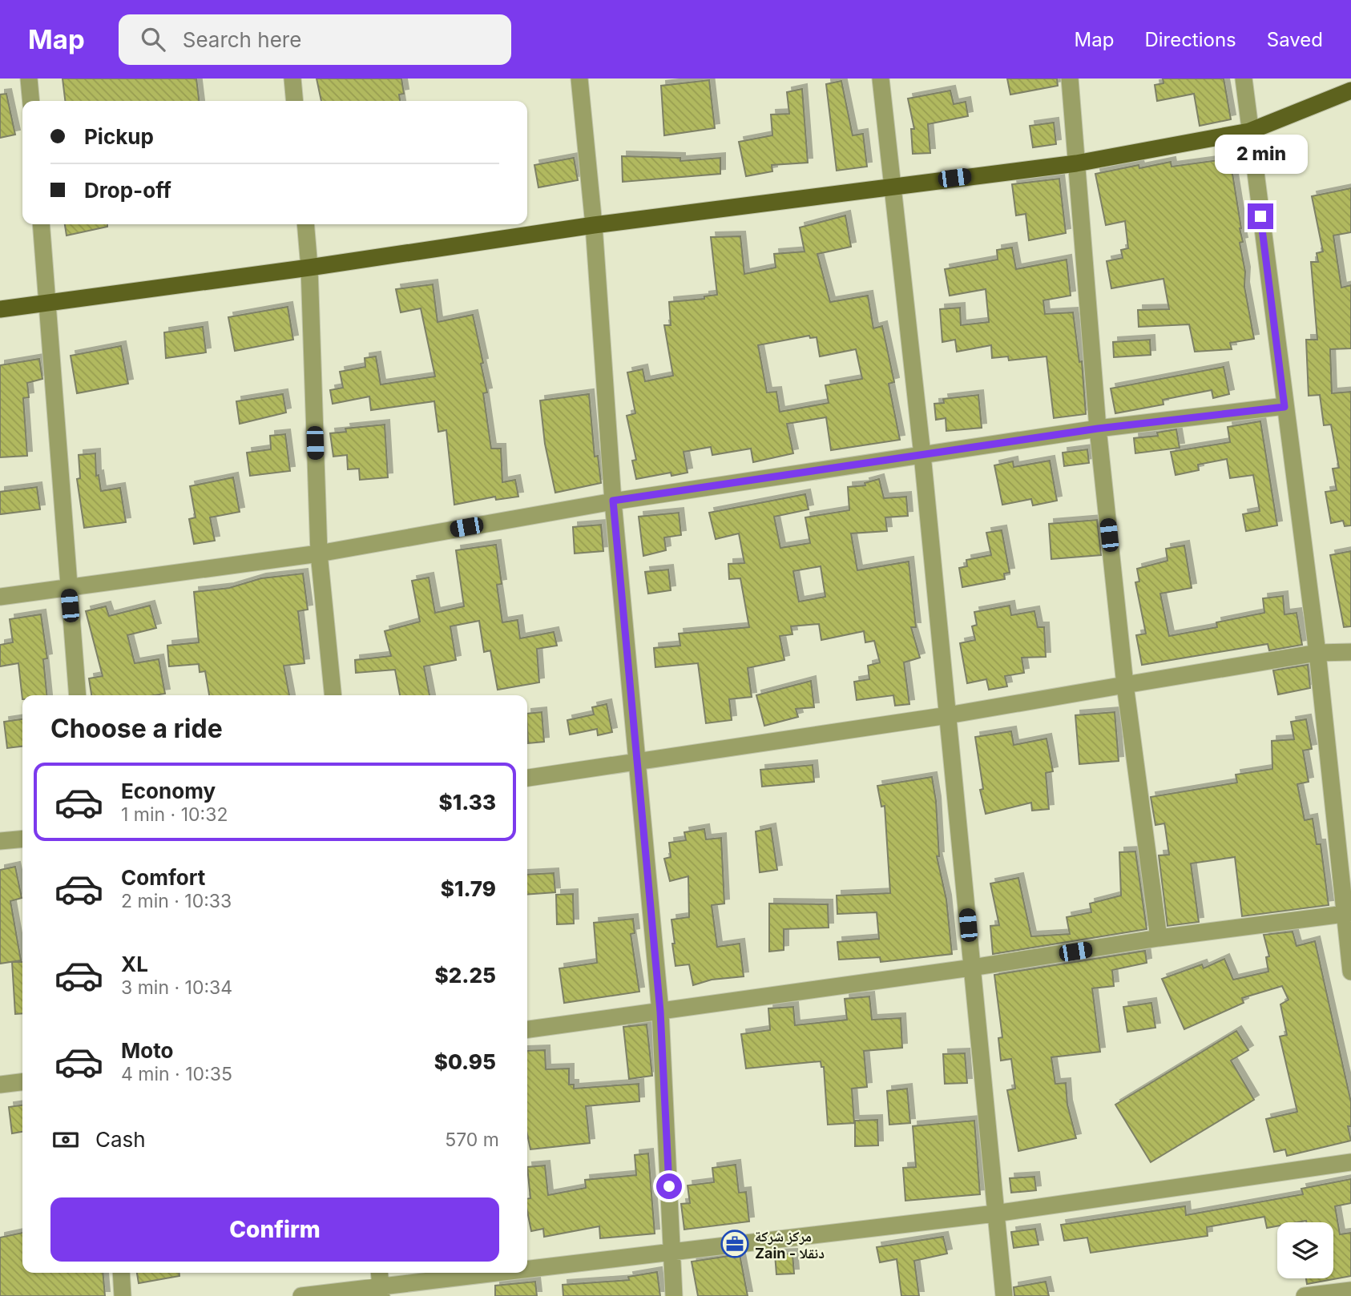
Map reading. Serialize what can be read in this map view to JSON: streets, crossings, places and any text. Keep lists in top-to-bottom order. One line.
{"places":{"office":["مركز شركة Zain - دنقلا"]},"page":{"header":"Map","search":"Search here","nav":["Map","Directions","Saved"],"banner":["Pickup","Drop-off"],"bubble":"2 min","heading":"Choose a ride","list":[{"name":"Economy","note":"1 min · 10:32","value":"$1.33"},{"name":"Comfort","note":"2 min · 10:33","value":"$1.79"},{"name":"XL","note":"3 min · 10:34","value":"$2.25"},{"name":"Moto","note":"4 min · 10:35","value":"$0.95"}],"pay":["Cash","570 m"],"buttons":"Confirm"}}
